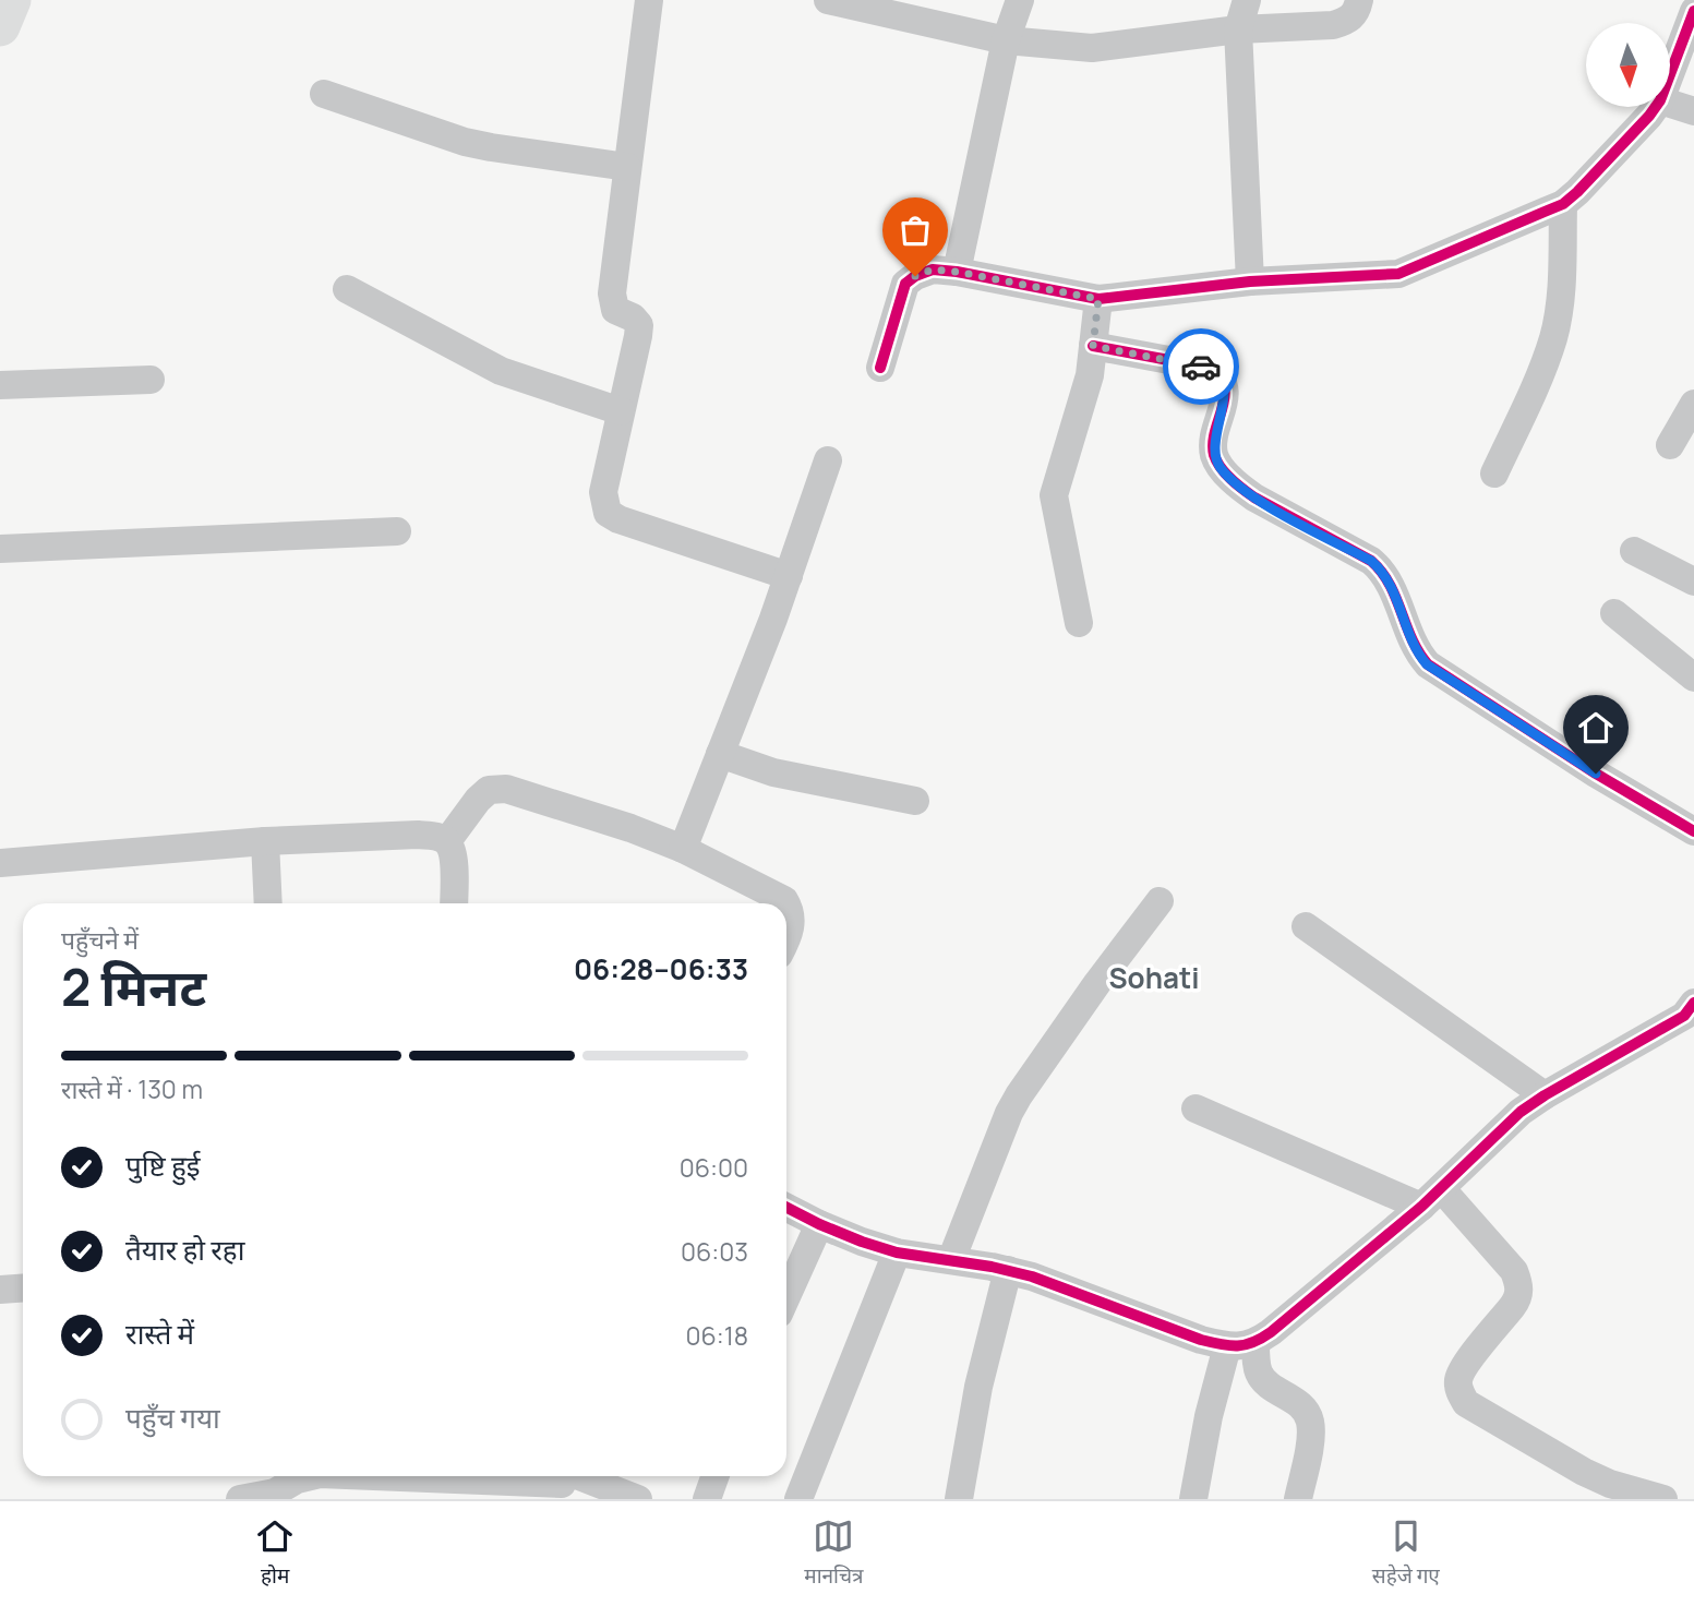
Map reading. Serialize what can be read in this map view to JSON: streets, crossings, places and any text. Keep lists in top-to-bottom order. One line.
{"districts":["Sohati"],"north":"bottom","page":{"heading":["2 मिनट","पहुँचने में","06:28–06:33"],"bar":"रास्ते में · 130 m","list":[["पुष्टि हुई","06:00"],["तैयार हो रहा","06:03"],["रास्ते में","06:18"],"पहुँच गया"],"tabs":["होम","मानचित्र","सहेजे गए"]}}
